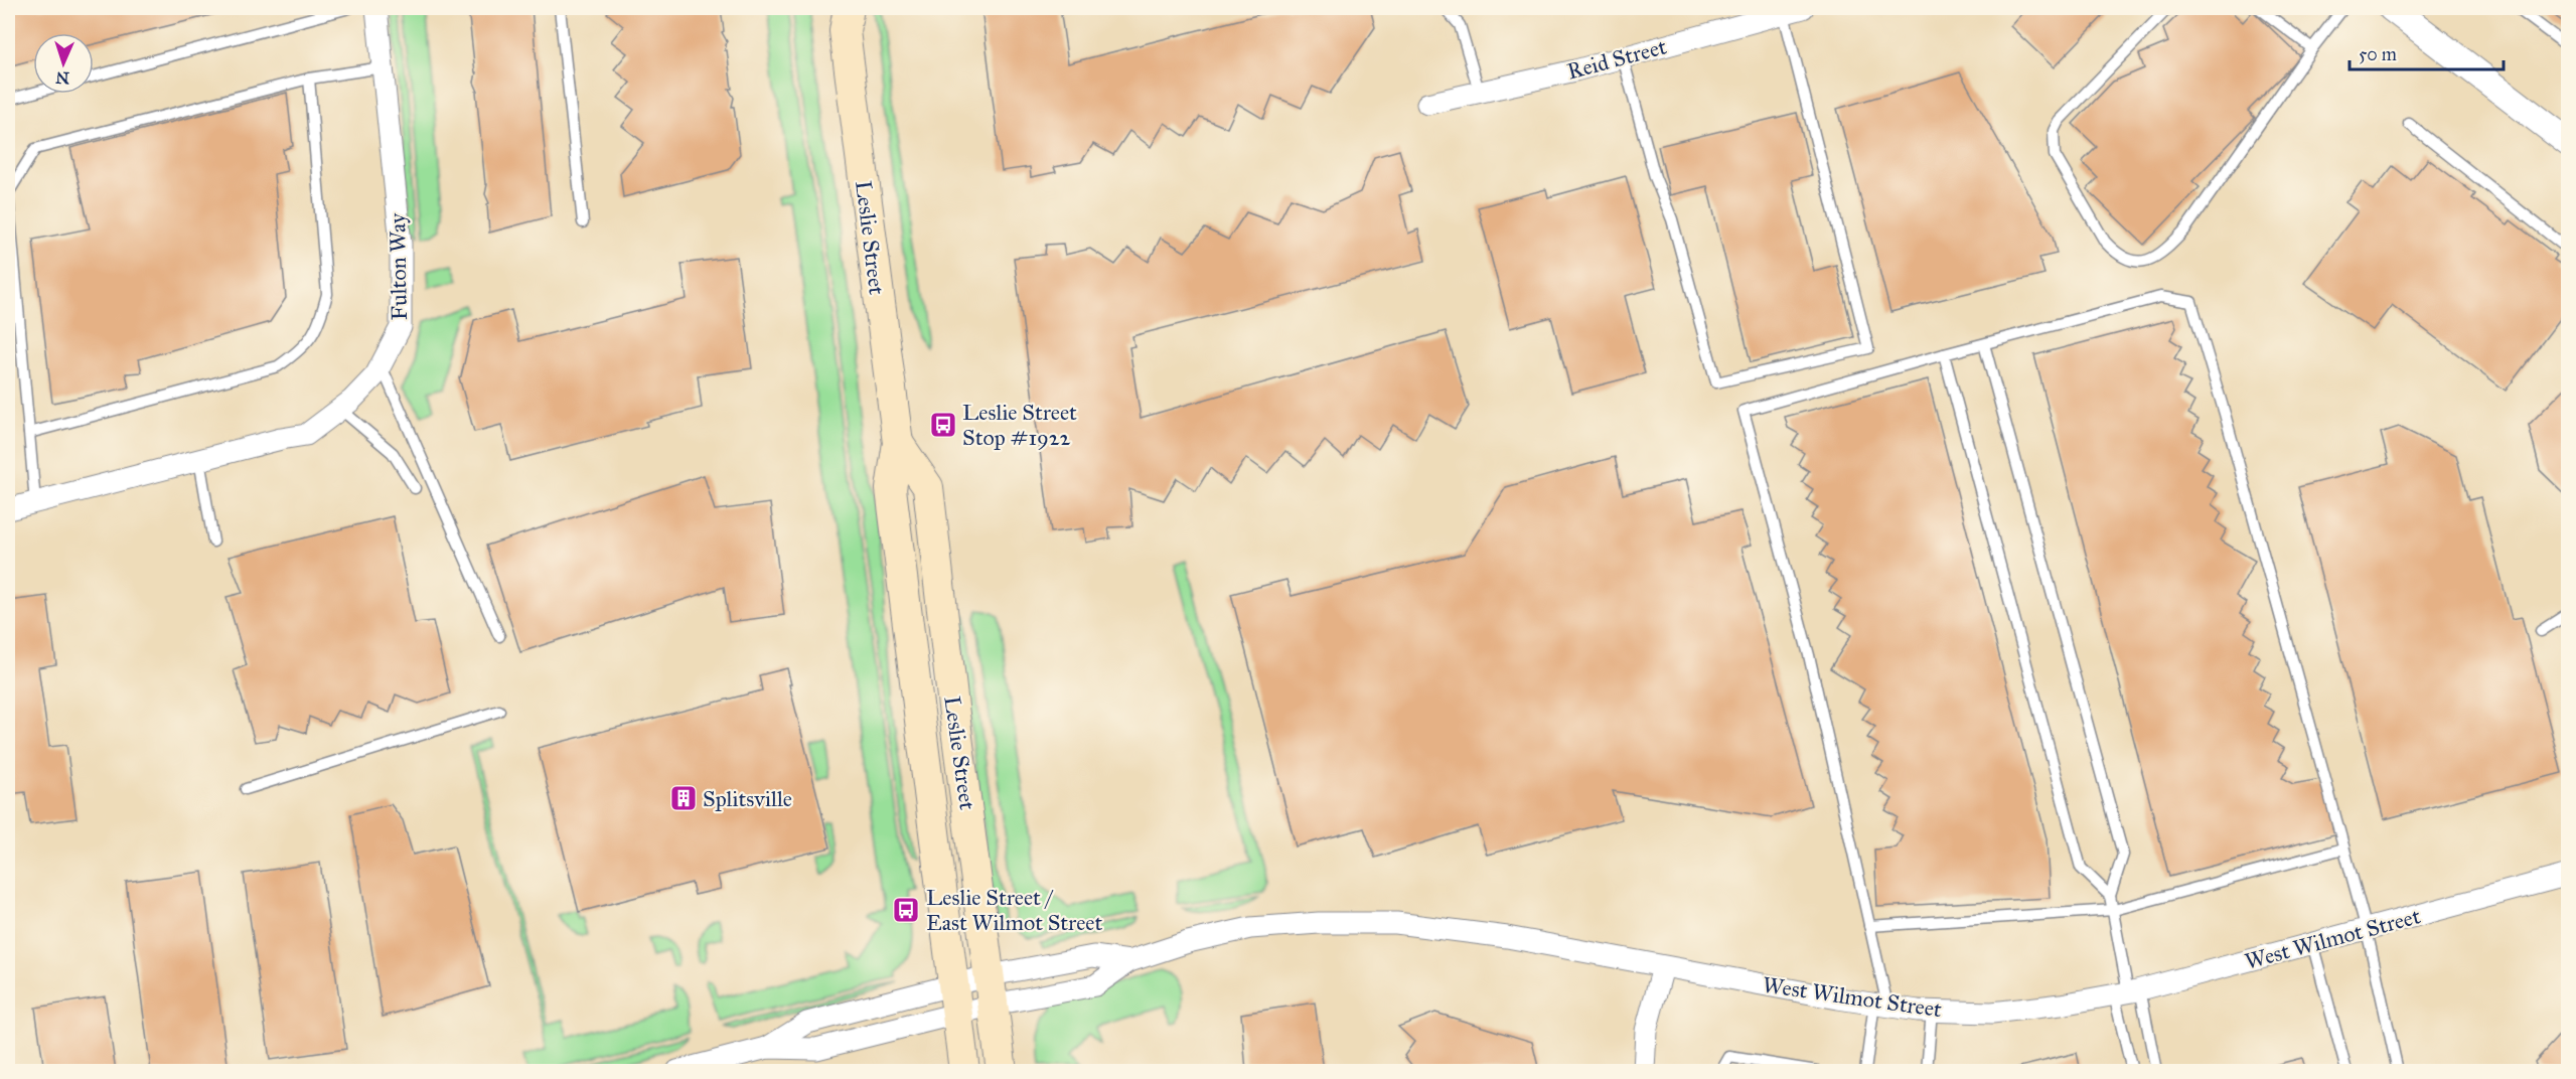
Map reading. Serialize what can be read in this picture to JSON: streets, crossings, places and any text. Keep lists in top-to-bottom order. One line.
{"streets":{"main road":["Leslie Street"],"street":["Reid Street","Fulton Way","West Wilmot Street"]},"crossings":[["Leslie Street","West Wilmot Street"]],"places":{"bus stop":["Leslie Street Stop #1922","Leslie Street / East Wilmot Street"],"building":["Splitsville"]},"scale_bar":"50 m","north":"bottom"}
